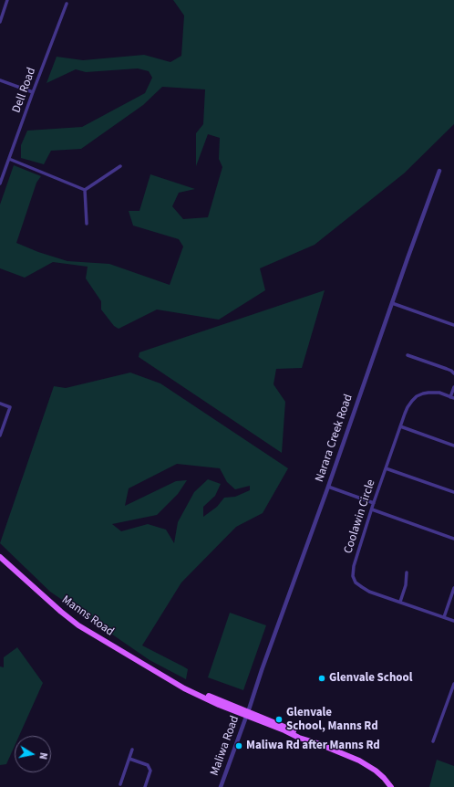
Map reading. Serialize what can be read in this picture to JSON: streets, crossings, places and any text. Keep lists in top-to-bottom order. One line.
{"streets":{"main road":["Manns Road"],"street":["Dell Road","Narara Creek Road","Coolawin Circle","Maliwa Road"]},"crossings":[["Narara Creek Road","Manns Road"],["Narara Creek Road","Maliwa Road"],["Manns Road","Maliwa Road"]],"places":["Glenvale School","Glenvale School, Manns Rd","Maliwa Rd after Manns Rd"],"north":"right"}
